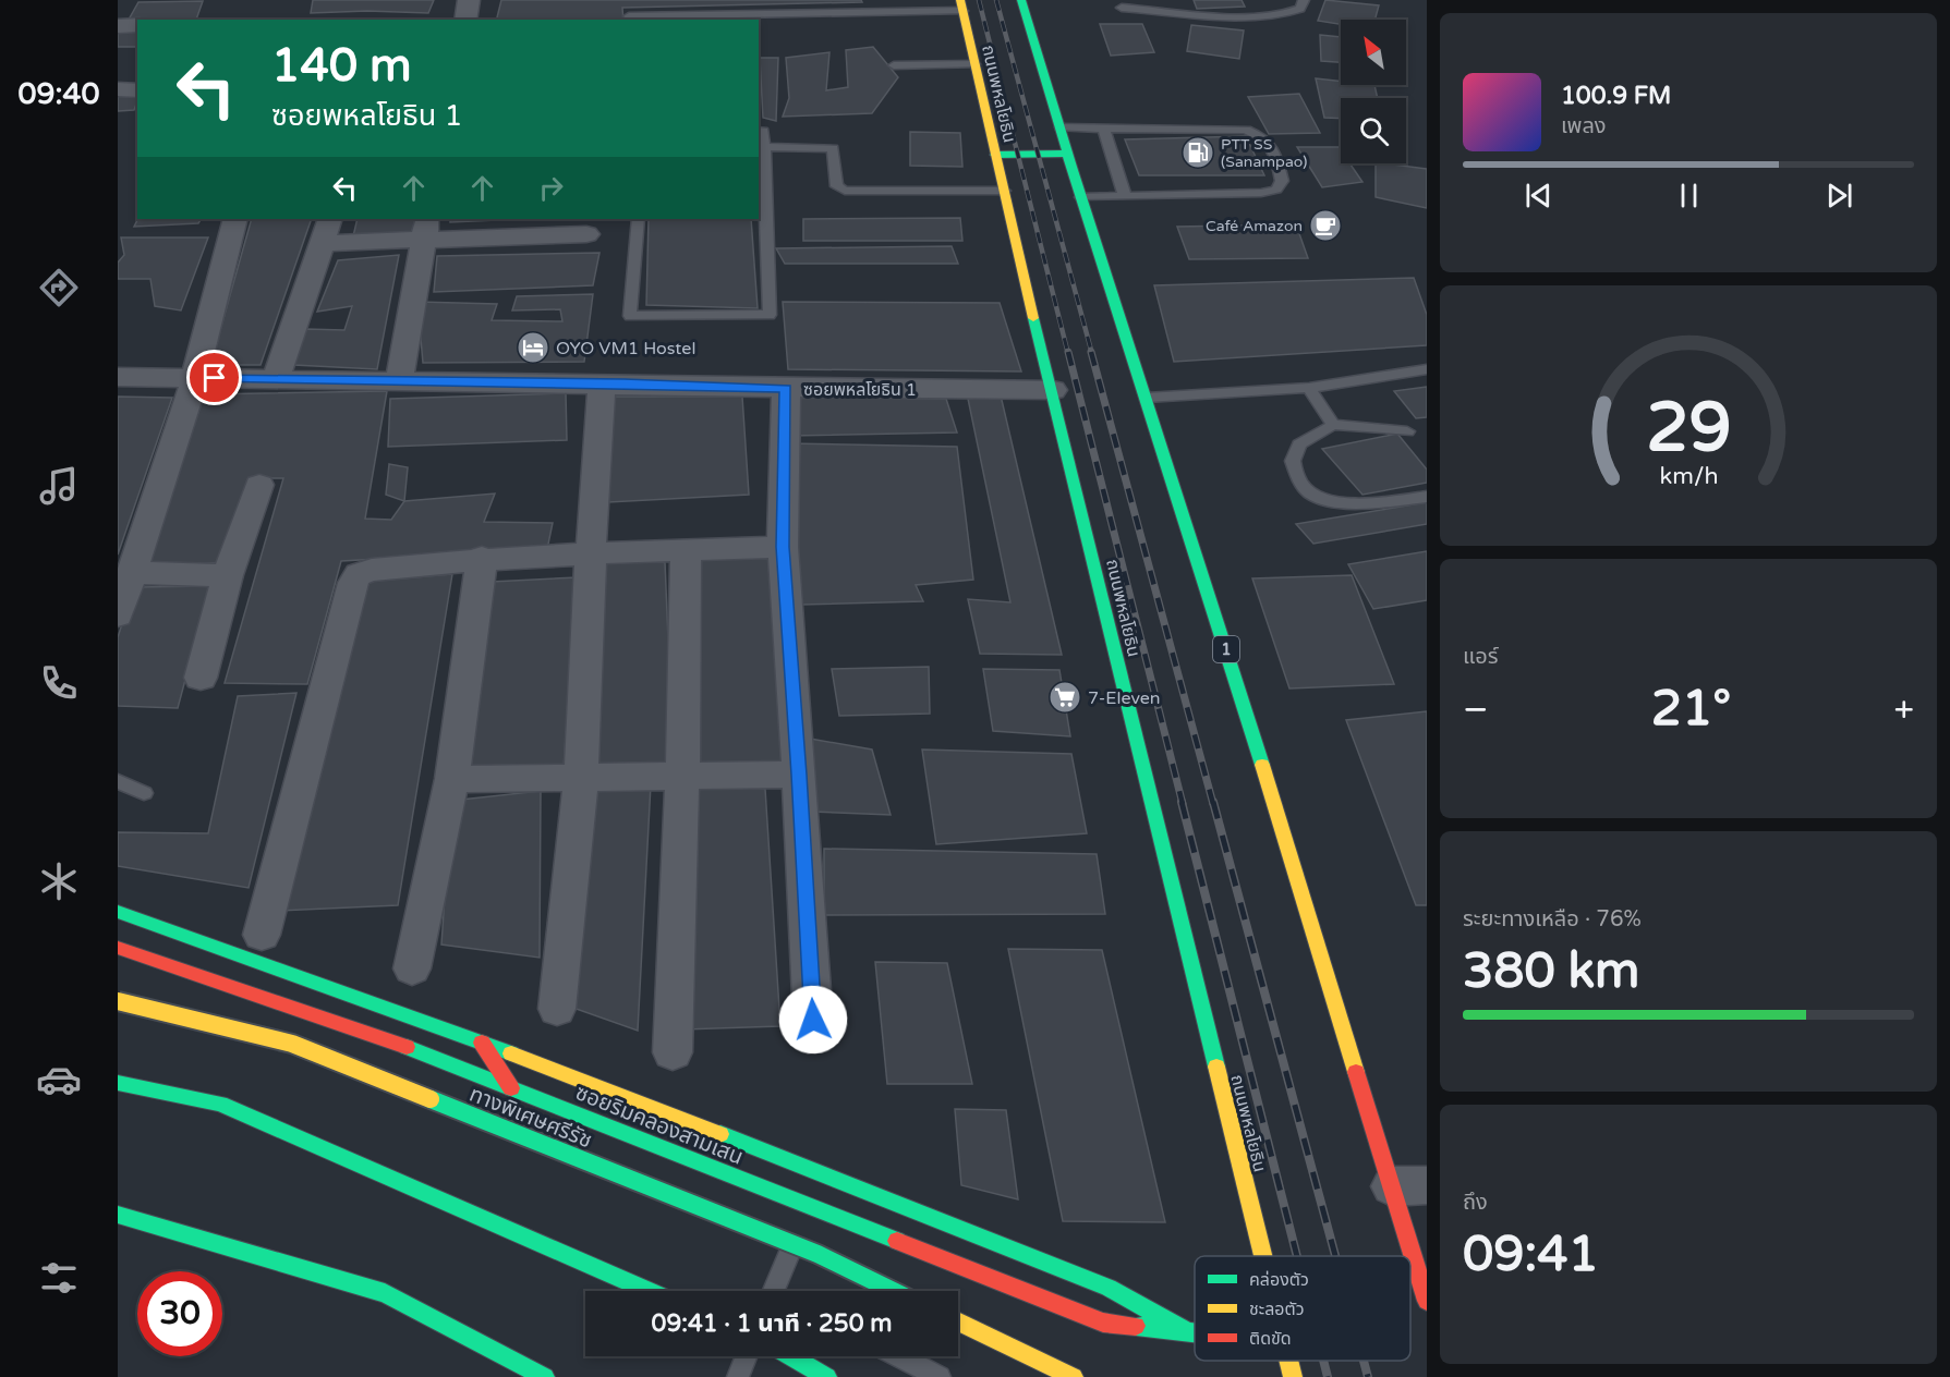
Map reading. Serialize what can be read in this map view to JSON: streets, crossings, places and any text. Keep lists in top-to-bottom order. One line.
{"streets":{"main road":["ถนนพหลโยธิน","1","ทางพิเศษศรีรัช","ซอยริมคลองสามเสน"],"street":["ซอยพหลโยธิน 1"]},"crossings":[["ถนนพหลโยธิน","ซอยพหลโยธิน 1"]],"places":{"fuel station":["PTT SS (Sanampao)"],"cafe":["Café Amazon"],"hotel":["OYO VM1 Hostel"],"supermarket":["7-Eleven"]},"legend":["คล่องตัว","ชะลอตัว","ติดขัด"],"north":"top left","page":{"tabs":"09:40","turn":["140 m","ซอยพหลโยธิน 1"],"song":["100.9 FM","เพลง"],"tile":["แอร์",["ระยะทางเหลือ · 76%","380 km"],["ถึง","09:41"]],"heat":["−","21°","+"],"limit":"30","trip":"09:41 · 1 นาที · 250 m","gauge":["29","km/h"]}}
